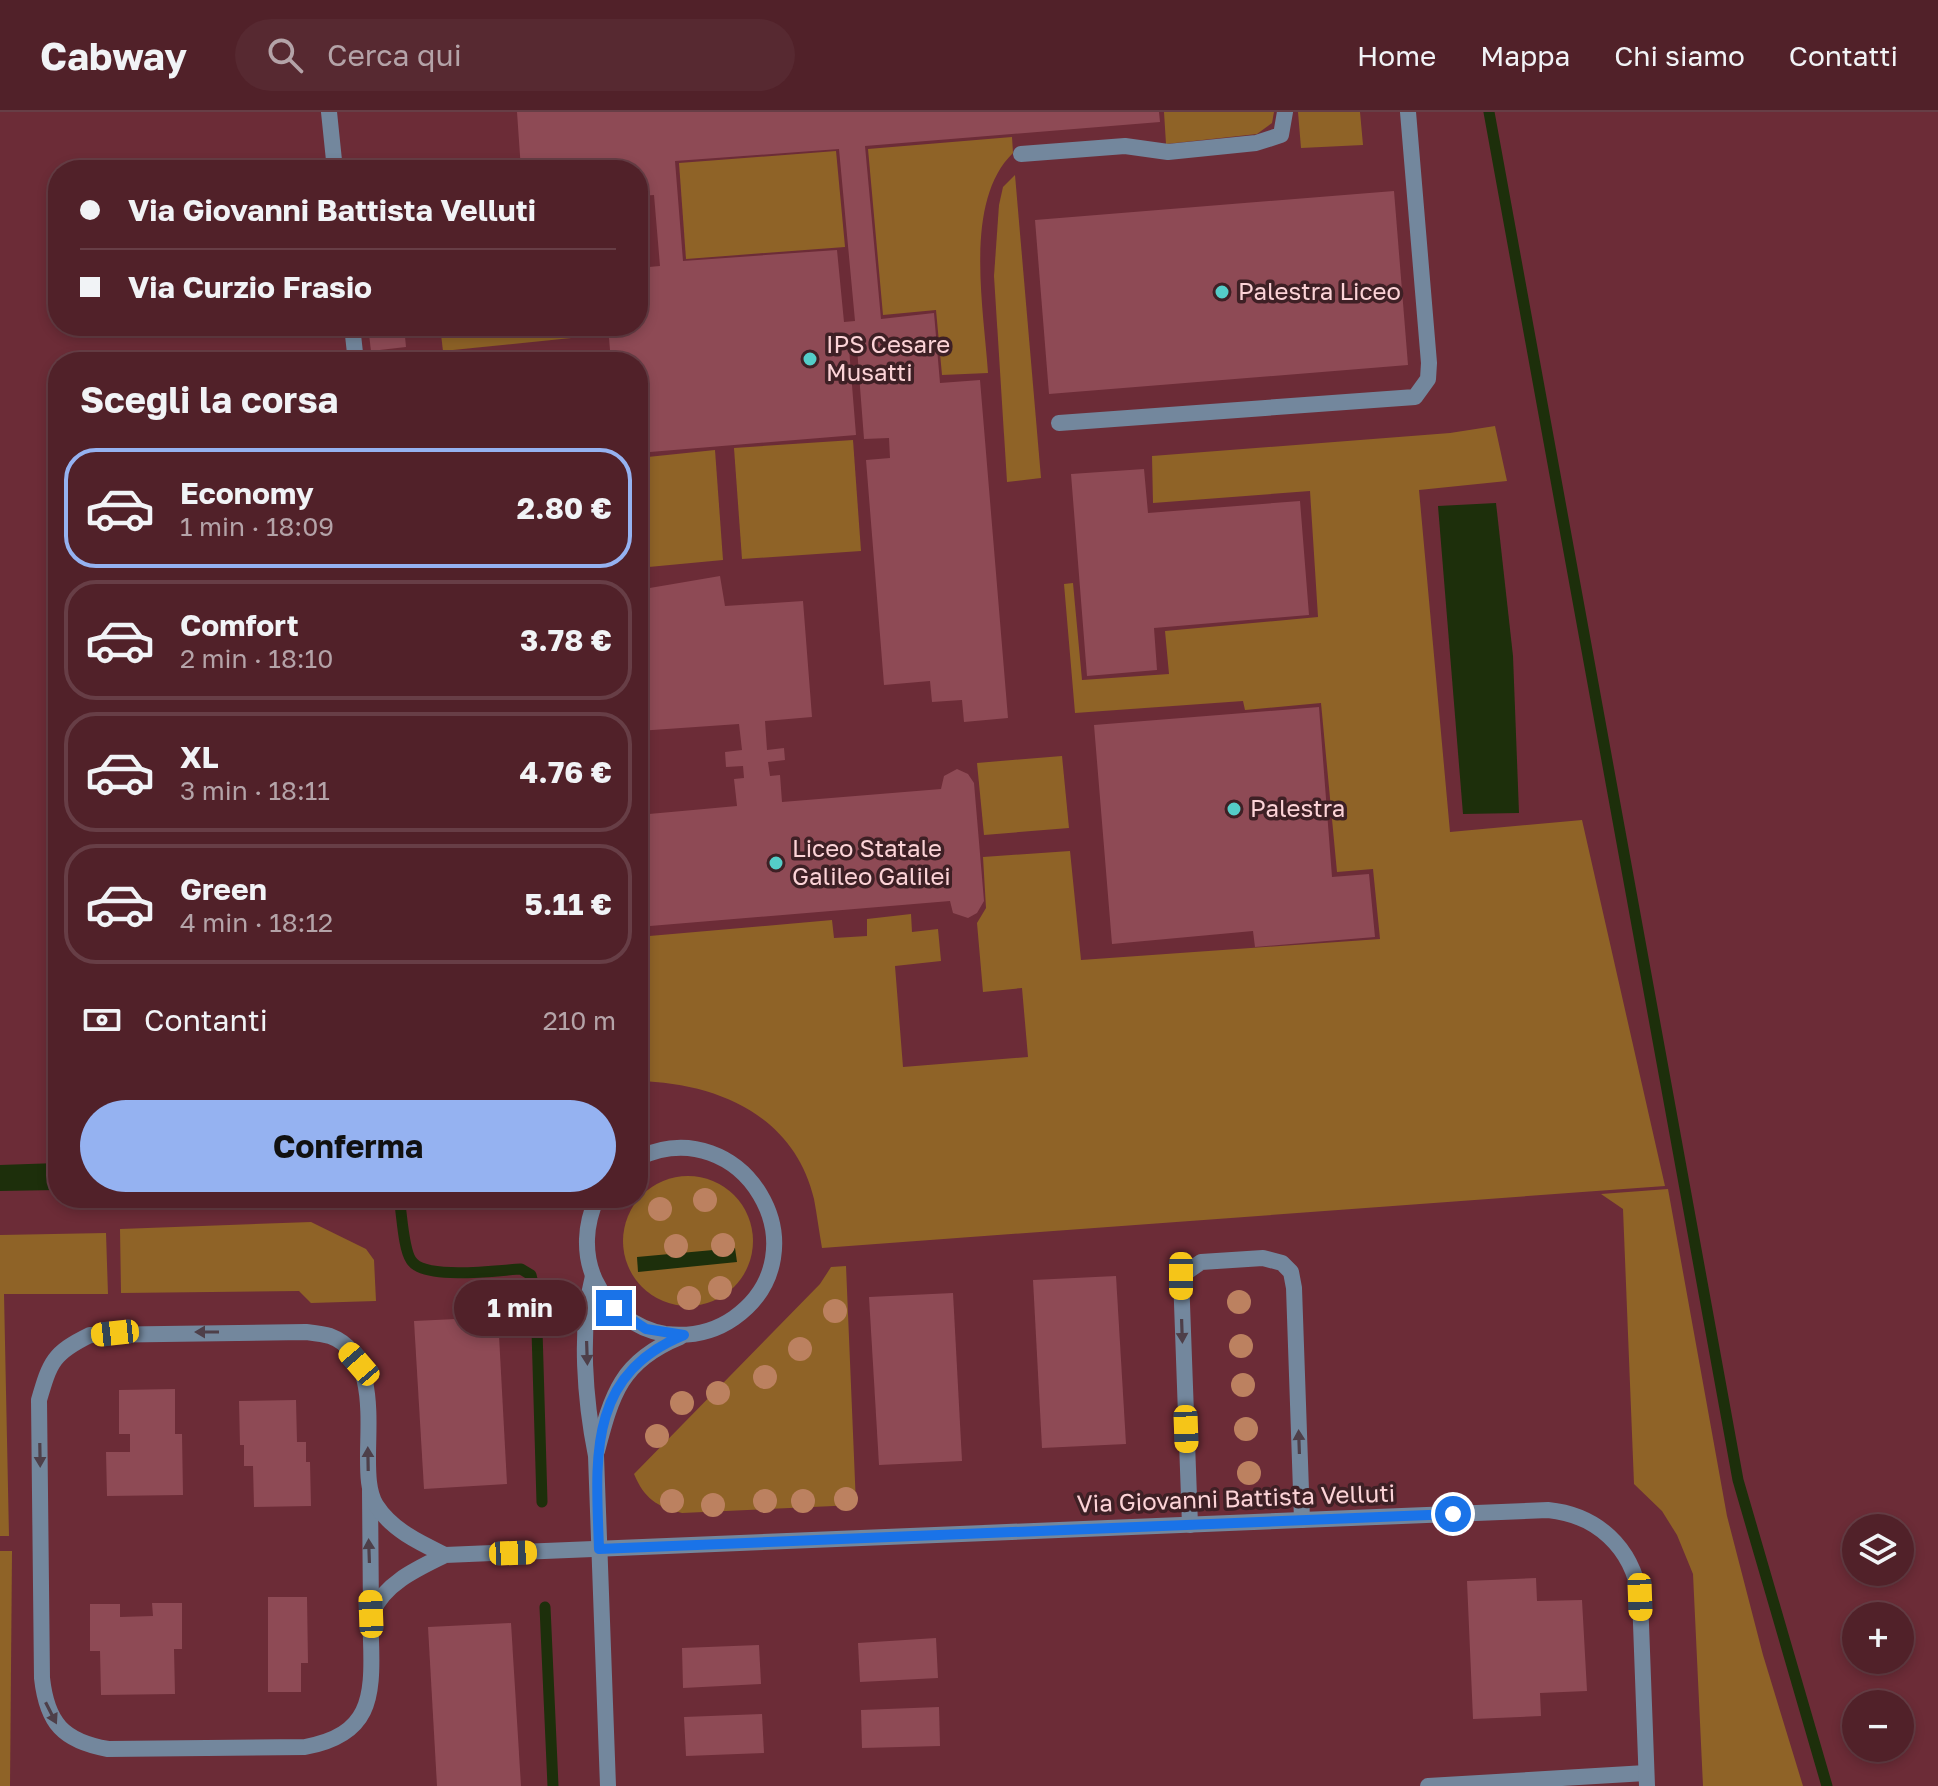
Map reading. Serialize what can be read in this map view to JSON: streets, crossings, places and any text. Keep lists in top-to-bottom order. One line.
{"streets":{"street":["Via Giovanni Battista Velluti"]},"places":["Palestra Liceo","IPS Cesare Musatti","Palestra","Liceo Statale Galileo Galilei"],"page":{"header":"Cabway","search":"Cerca qui","nav":["Home","Mappa","Chi siamo","Contatti"],"banner":["Via Giovanni Battista Velluti","Via Curzio Frasio"],"heading":"Scegli la corsa","list":[{"name":"Economy","note":"1 min · 18:09","value":"2.80 €"},{"name":"Comfort","note":"2 min · 18:10","value":"3.78 €"},{"name":"XL","note":"3 min · 18:11","value":"4.76 €"},{"name":"Green","note":"4 min · 18:12","value":"5.11 €"}],"pay":["Contanti","210 m"],"buttons":"Conferma","bubble":"1 min","map_buttons":["+","−"]}}
